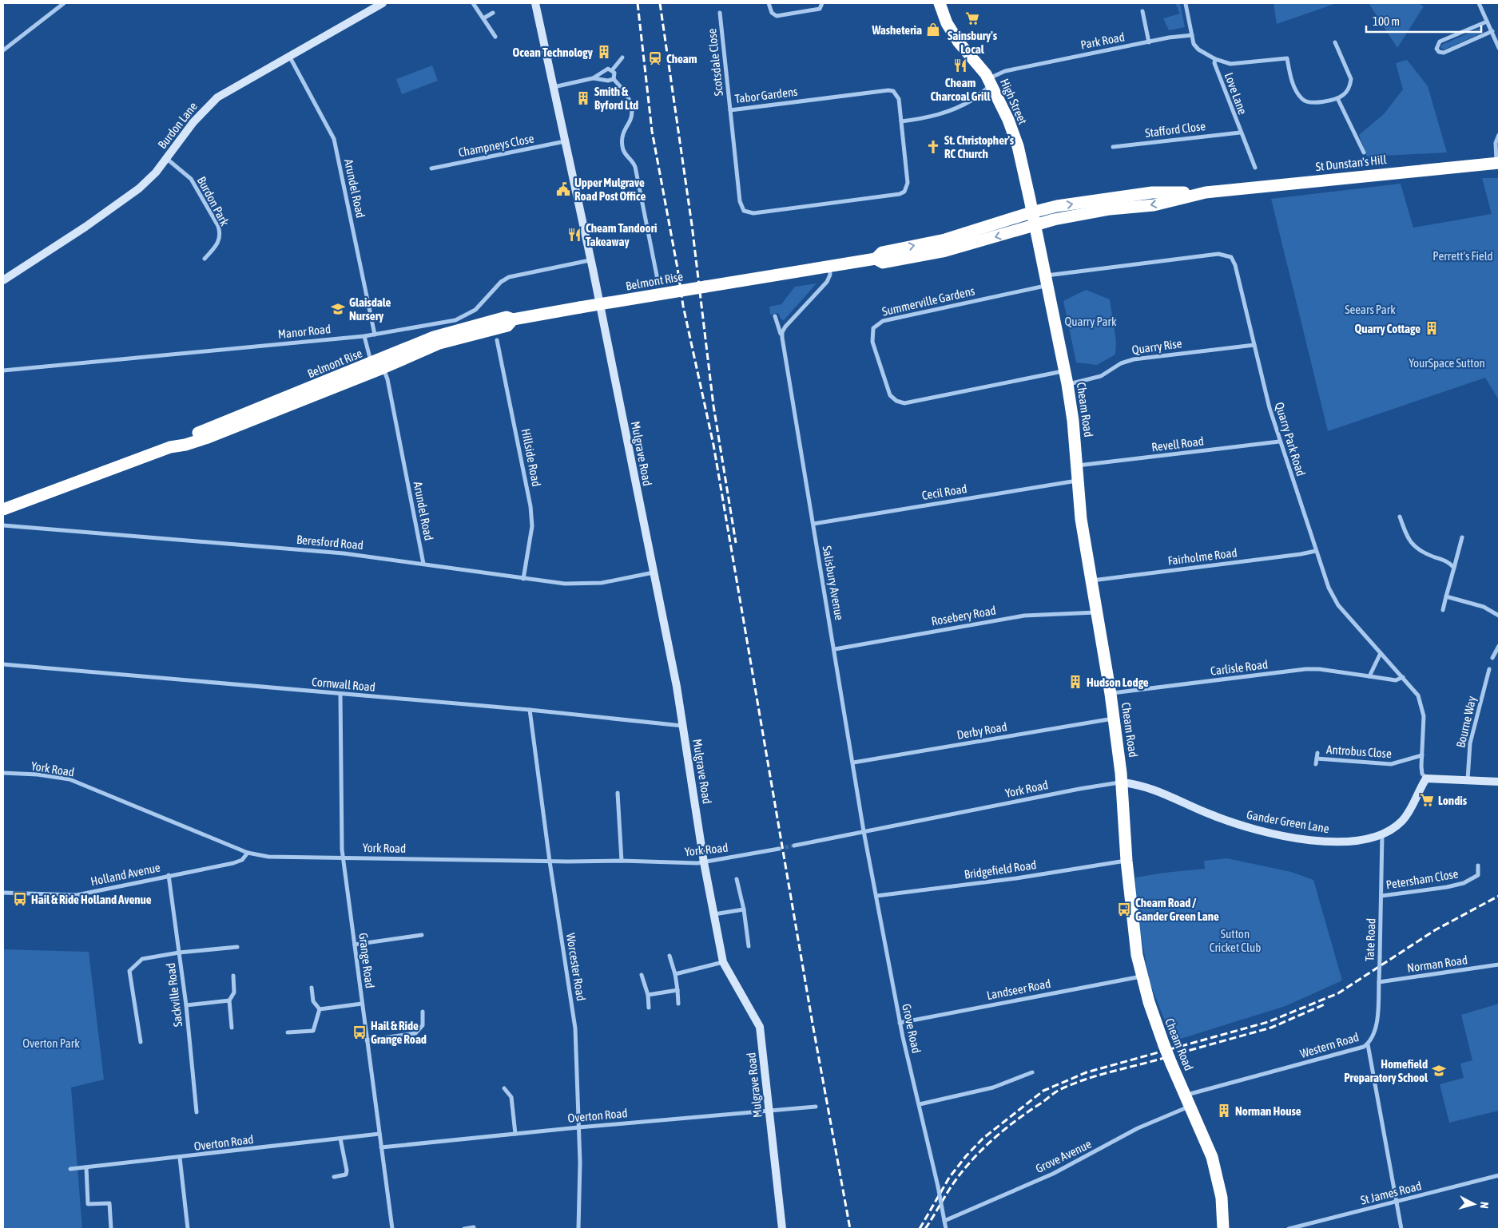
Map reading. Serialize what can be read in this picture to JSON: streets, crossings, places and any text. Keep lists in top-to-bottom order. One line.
{"streets":{"highway":["High Street","St Dunstan's Hill","Belmont Rise","Cheam Road"],"street":["Park Road","Scotsdale Close","Love Lane","Tabor Gardens","Burdon Lane","Stafford Close","Champneys Close","Arundel Road","Burdon Park","Summerville Gardens","Manor Road","Quarry Rise","Quarry Park Road","Revell Road","Mulgrave Road","Hillside Road","Cecil Road","Beresford Road","Fairholme Road","Salisbury Avenue","Rosebery Road","Carlisle Road","Cornwall Road","Bourne Way","Derby Road","Antrobus Close","York Road","Gander Green Lane","Bridgefield Road","Holland Avenue","Petersham Close","Tate Road","Grange Road","Norman Road","Worcester Road","Landseer Road","Sackville Road","Grove Road","Western Road","Overton Road","Grove Avenue","St James Road"]},"crossings":[["Park Road","Love Lane"],["Park Road","Tabor Gardens"],["Park Road","High Street"],["Scotsdale Close","Tabor Gardens"],["Love Lane","Stafford Close"],["High Street","St Dunstan's Hill"],["High Street","Cheam Road"],["Burdon Lane","Arundel Road"],["Burdon Lane","Burdon Park"],["Champneys Close","Mulgrave Road"],["St Dunstan's Hill","Belmont Rise"],["St Dunstan's Hill","Cheam Road"],["Arundel Road","Belmont Rise"],["Arundel Road","Manor Road"],["Arundel Road","Beresford Road"],["Summerville Gardens","Cheam Road"],["Summerville Gardens","Quarry Park Road"],["Manor Road","Mulgrave Road"],["Quarry Rise","Cheam Road"],["Quarry Rise","Quarry Park Road"],["Cheam Road","Quarry Park Road"],["Cheam Road","Revell Road"],["Cheam Road","Cecil Road"],["Cheam Road","Fairholme Road"],["Cheam Road","Rosebery Road"],["Cheam Road","Carlisle Road"],["Cheam Road","Derby Road"],["Cheam Road","York Road"],["Cheam Road","Gander Green Lane"],["Cheam Road","Bridgefield Road"],["Cheam Road","Landseer Road"],["Cheam Road","Western Road"],["Cheam Road","Grove Avenue"],["Quarry Park Road","Revell Road"],["Quarry Park Road","Fairholme Road"],["Quarry Park Road","Carlisle Road"],["Quarry Park Road","Antrobus Close"],["Quarry Park Road","Gander Green Lane"],["Mulgrave Road","Beresford Road"],["Mulgrave Road","Cornwall Road"],["Mulgrave Road","York Road"],["Mulgrave Road","Overton Road"],["Hillside Road","Beresford Road"],["Cecil Road","Salisbury Avenue"],["Salisbury Avenue","Rosebery Road"],["Salisbury Avenue","Derby Road"],["Salisbury Avenue","York Road"],["Salisbury Avenue","Grove Road"],["Cornwall Road","Grange Road"],["Cornwall Road","Worcester Road"],["York Road","Gander Green Lane"],["York Road","Holland Avenue"],["York Road","Grange Road"],["York Road","Worcester Road"],["York Road","Grove Road"],["Gander Green Lane","Tate Road"],["Bridgefield Road","Grove Road"],["Holland Avenue","Sackville Road"],["Petersham Close","Tate Road"],["Tate Road","Norman Road"],["Tate Road","Western Road"],["Grange Road","Overton Road"],["Worcester Road","Overton Road"],["Landseer Road","Grove Road"],["Grove Road","Grove Avenue"],["Western Road","Grove Avenue"],["Western Road","St James Road"]],"parks":["Perrett's Field","Seears Park","Quarry Park","YourSpace Sutton","Sutton Cricket Club","Overton Park"],"places":{"supermarket":["Sainsbury's Local","Londis"],"shop":["Washeteria"],"building":["Ocean Technology","Smith & Byford Ltd","Quarry Cottage","Hudson Lodge","Norman House"],"station":["Cheam"],"restaurant":["Cheam Charcoal Grill","Cheam Tandoori Takeaway"],"church":["St. Christopher's RC Church"],"public building":["Upper Mulgrave Road Post Office"],"school or university":["Glaisdale Nursery","Homefield Preparatory School"],"bus stop":["Hail & Ride Holland Avenue","Cheam Road / Gander Green Lane","Hail & Ride Grange Road"]},"scale_bar":"100 m","north":"right"}
